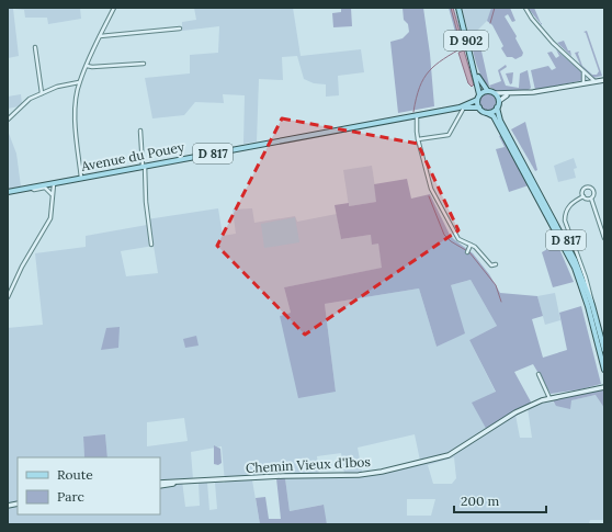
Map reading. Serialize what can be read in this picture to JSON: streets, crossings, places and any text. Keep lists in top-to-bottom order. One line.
{"streets":{"main road":["D 902","D 817","Avenue du Pouey"],"street":["Chemin Vieux d'Ibos"]},"crossings":[["D 902","D 817"],["D 817","Avenue du Pouey"]],"legend":["Route","Parc"],"scale_bar":"200 m"}
